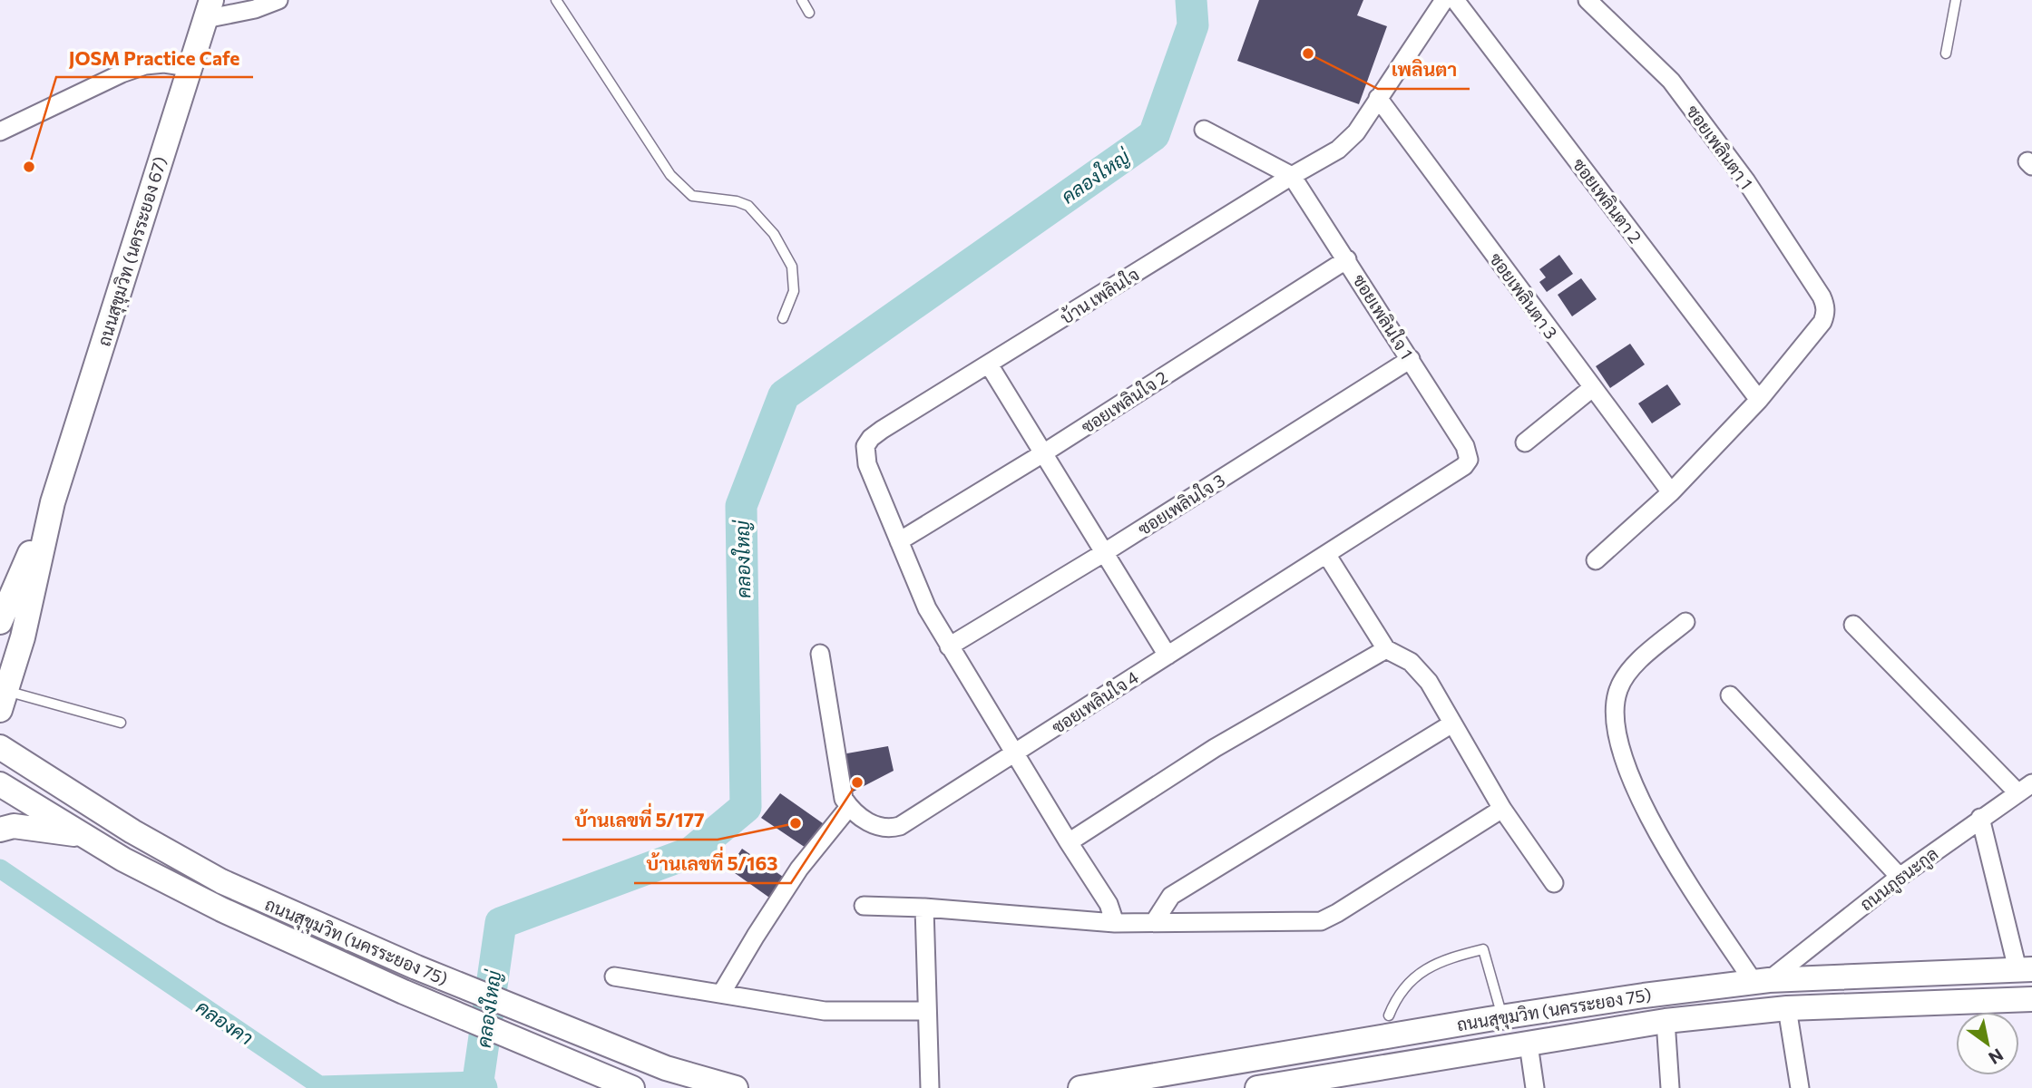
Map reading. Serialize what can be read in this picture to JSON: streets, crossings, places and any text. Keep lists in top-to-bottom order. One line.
{"streets":{"street":["ซอยเพลินตา 1","ซอยเพลินตา 2","ถนนสุขุมวิท (นครระยอง 67)","บ้าน เพลินใจ","ซอยเพลินตา 3","ซอยเพลินใจ 1","ซอยเพลินใจ 2","ซอยเพลินใจ 3","ซอยเพลินใจ 4","ถนนภูธนะกูล","ถนนสุขุมวิท (นครระยอง 75)"]},"crossings":[["ซอยเพลินตา 1","ซอยเพลินตา 2"],["บ้าน เพลินใจ","ซอยเพลินตา 3"],["บ้าน เพลินใจ","ซอยเพลินใจ 1"],["บ้าน เพลินใจ","ซอยเพลินใจ 2"],["ซอยเพลินใจ 1","ซอยเพลินใจ 2"],["ซอยเพลินใจ 1","ซอยเพลินใจ 3"],["ซอยเพลินใจ 1","ซอยเพลินใจ 4"],["ถนนภูธนะกูล","ถนนสุขุมวิท (นครระยอง 75)"]],"water":["คลองใหญ่","คลองคา"],"places":["เพลินตา","JOSM Practice Cafe","บ้านเลขที่ 5/163","บ้านเลขที่ 5/177"],"north":"bottom right"}
